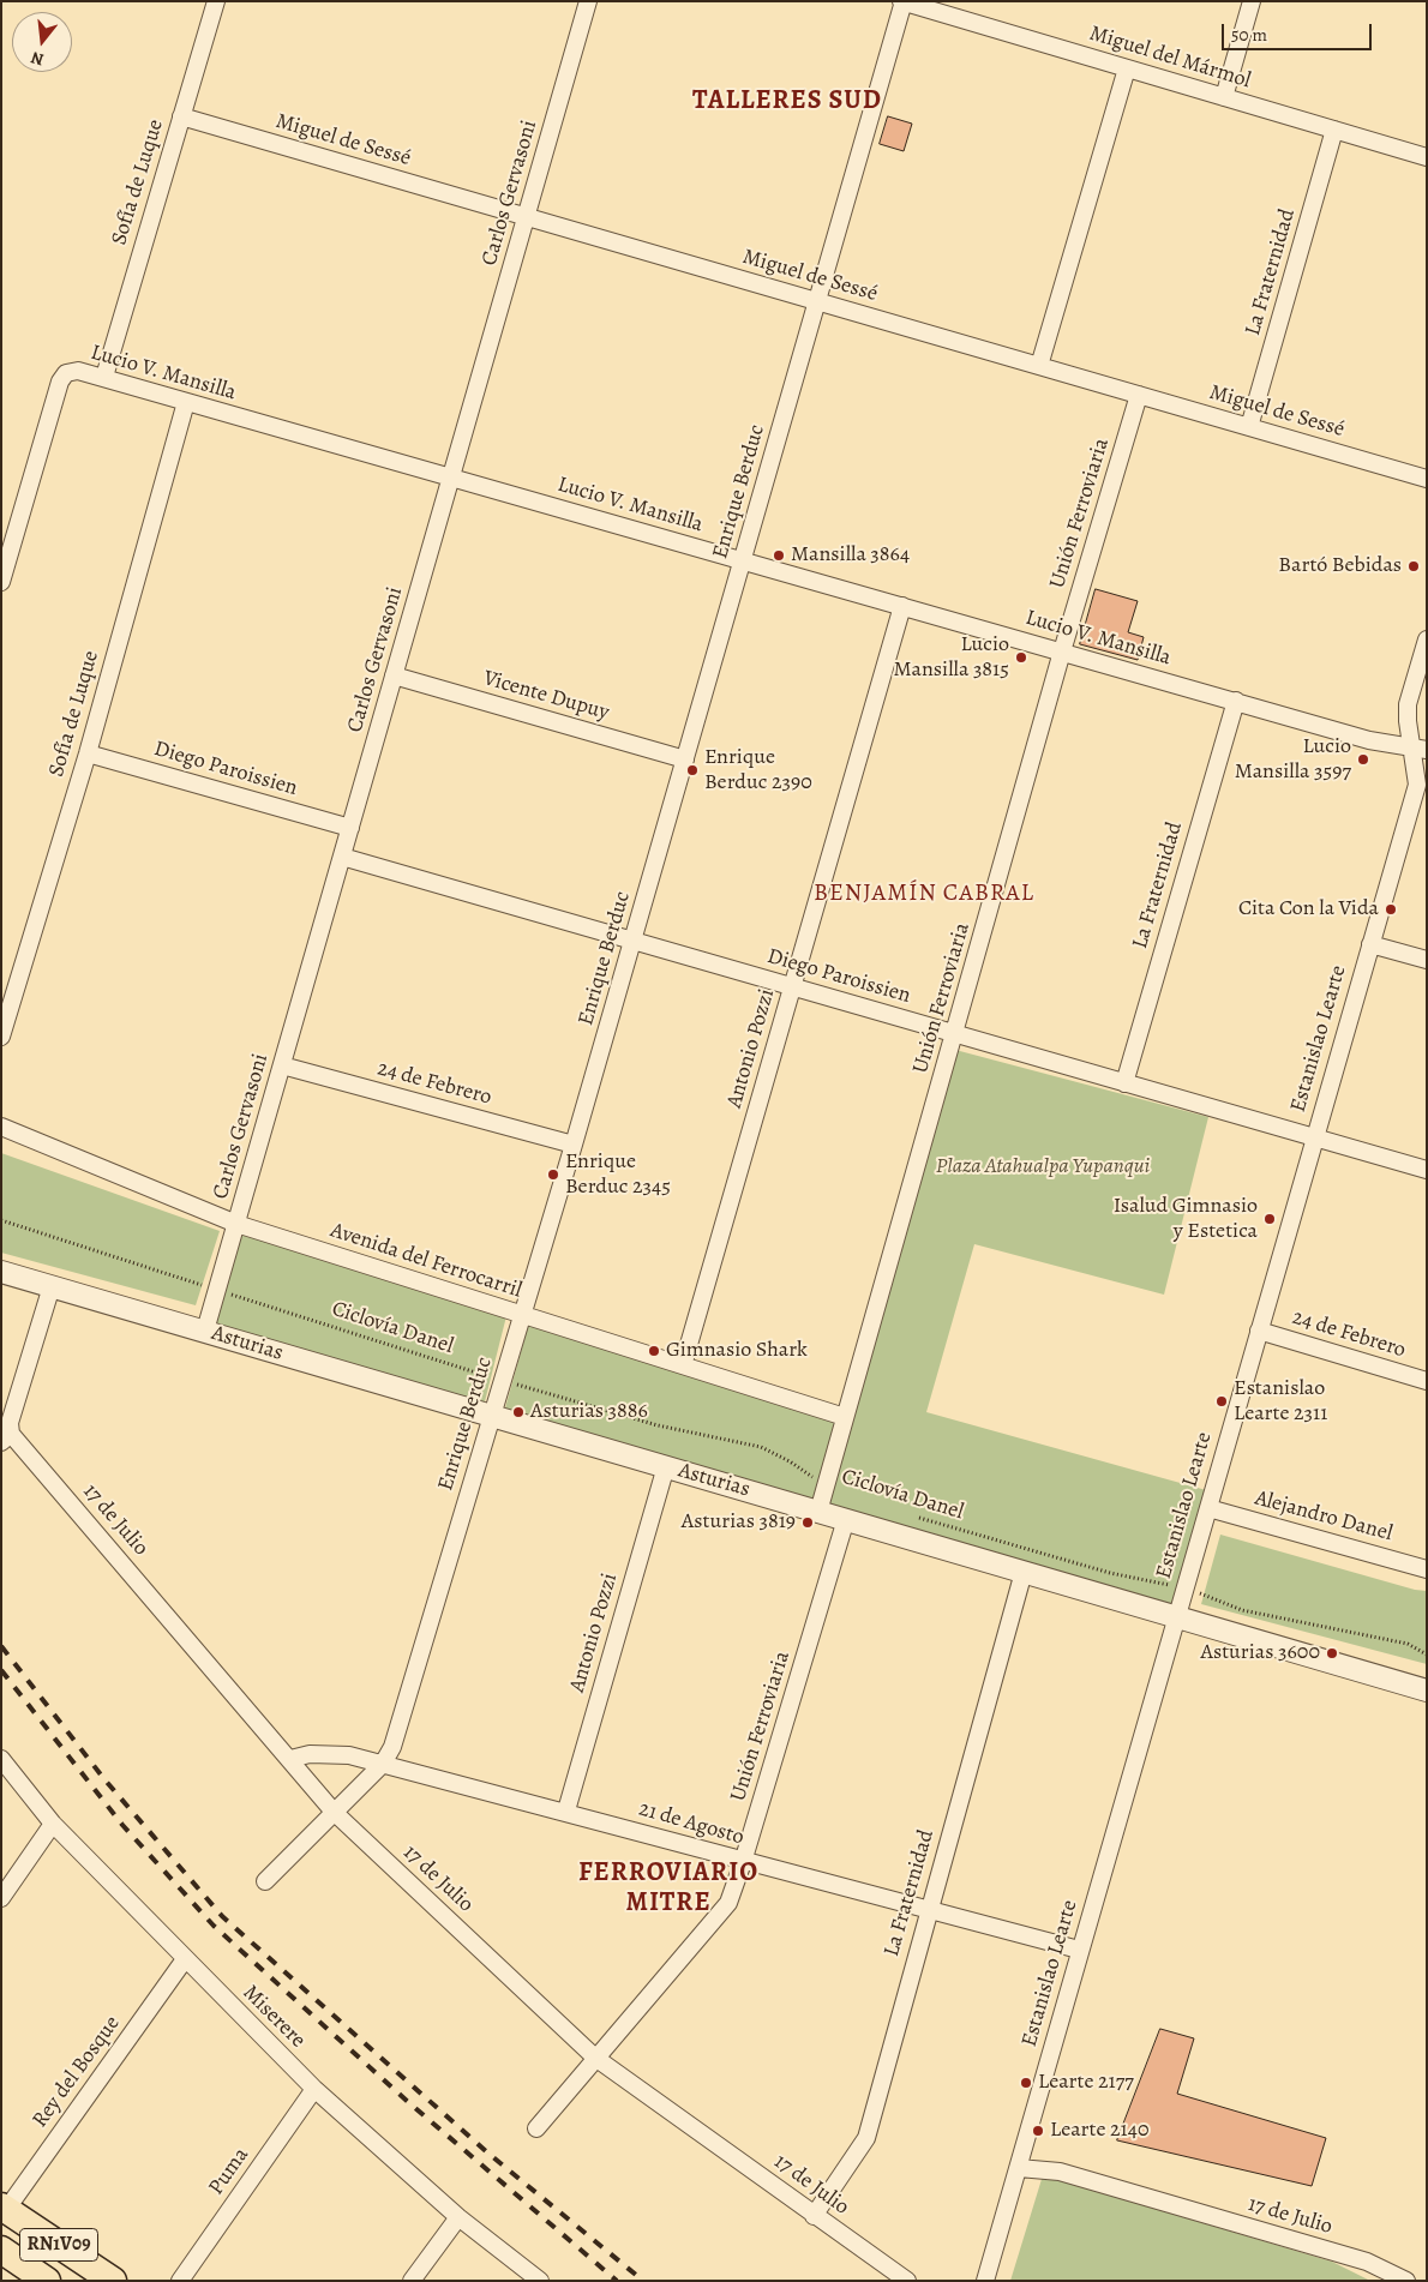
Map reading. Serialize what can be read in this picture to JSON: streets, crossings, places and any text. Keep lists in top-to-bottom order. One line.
{"streets":{"main road":["RN1V09"],"street":["Miguel del Mármol","Miguel de Sessé","Sofía de Luque","Carlos Gervasoni","La Fraternidad","Lucio V. Mansilla","Enrique Berduc","Unión Ferroviaria","Vicente Dupuy","Diego Paroissien","Estanislao Learte","Antonio Pozzi","24 de Febrero","Avenida del Ferrocarril","Asturias","Alejandro Danel","17 de Julio","21 de Agosto","Miserere","Rey del Bosque","Puma"],"path":["Ciclovía Danel"]},"crossings":[["Miguel del Mármol","La Fraternidad"],["Miguel del Mármol","Enrique Berduc"],["Miguel de Sessé","Sofía de Luque"],["Miguel de Sessé","Carlos Gervasoni"],["Miguel de Sessé","La Fraternidad"],["Miguel de Sessé","Enrique Berduc"],["Miguel de Sessé","Unión Ferroviaria"],["Sofía de Luque","Lucio V. Mansilla"],["Sofía de Luque","Diego Paroissien"],["Carlos Gervasoni","Lucio V. Mansilla"],["Carlos Gervasoni","Vicente Dupuy"],["Carlos Gervasoni","Diego Paroissien"],["Carlos Gervasoni","24 de Febrero"],["Carlos Gervasoni","Avenida del Ferrocarril"],["Carlos Gervasoni","Ciclovía Danel"],["Carlos Gervasoni","Asturias"],["La Fraternidad","Lucio V. Mansilla"],["La Fraternidad","Diego Paroissien"],["La Fraternidad","Asturias"],["La Fraternidad","17 de Julio"],["La Fraternidad","21 de Agosto"],["Lucio V. Mansilla","Enrique Berduc"],["Lucio V. Mansilla","Unión Ferroviaria"],["Lucio V. Mansilla","Estanislao Learte"],["Lucio V. Mansilla","Antonio Pozzi"],["Enrique Berduc","Vicente Dupuy"],["Enrique Berduc","Diego Paroissien"],["Enrique Berduc","24 de Febrero"],["Enrique Berduc","Avenida del Ferrocarril"],["Enrique Berduc","Ciclovía Danel"],["Enrique Berduc","Asturias"],["Enrique Berduc","17 de Julio"],["Enrique Berduc","21 de Agosto"],["Unión Ferroviaria","Diego Paroissien"],["Unión Ferroviaria","Avenida del Ferrocarril"],["Unión Ferroviaria","Ciclovía Danel"],["Unión Ferroviaria","Asturias"],["Unión Ferroviaria","17 de Julio"],["Unión Ferroviaria","21 de Agosto"],["Diego Paroissien","Estanislao Learte"],["Diego Paroissien","Antonio Pozzi"],["Estanislao Learte","24 de Febrero"],["Estanislao Learte","Ciclovía Danel"],["Estanislao Learte","Asturias"],["Estanislao Learte","Alejandro Danel"],["Estanislao Learte","17 de Julio"],["Estanislao Learte","21 de Agosto"],["Antonio Pozzi","Avenida del Ferrocarril"],["Antonio Pozzi","Asturias"],["Antonio Pozzi","21 de Agosto"],["17 de Julio","21 de Agosto"],["Miserere","Rey del Bosque"],["Miserere","Puma"],["Rey del Bosque","RN1V09"]],"districts":["TALLERES SUD","BENJAMÍN CABRAL","FERROVIARIO MITRE"],"parks":["Plaza Atahualpa Yupanqui"],"places":["Mansilla 3864","Bartó Bebidas","Lucio Mansilla 3815","Lucio Mansilla 3597","Enrique Berduc 2390","Cita Con la Vida","Enrique Berduc 2345","Isalud Gimnasio y Estetica","Gimnasio Shark","Estanislao Learte 2311","Asturias 3886","Asturias 3819","Asturias 3600","Learte 2177","Learte 2140"],"scale_bar":"50 m","north":"bottom"}
